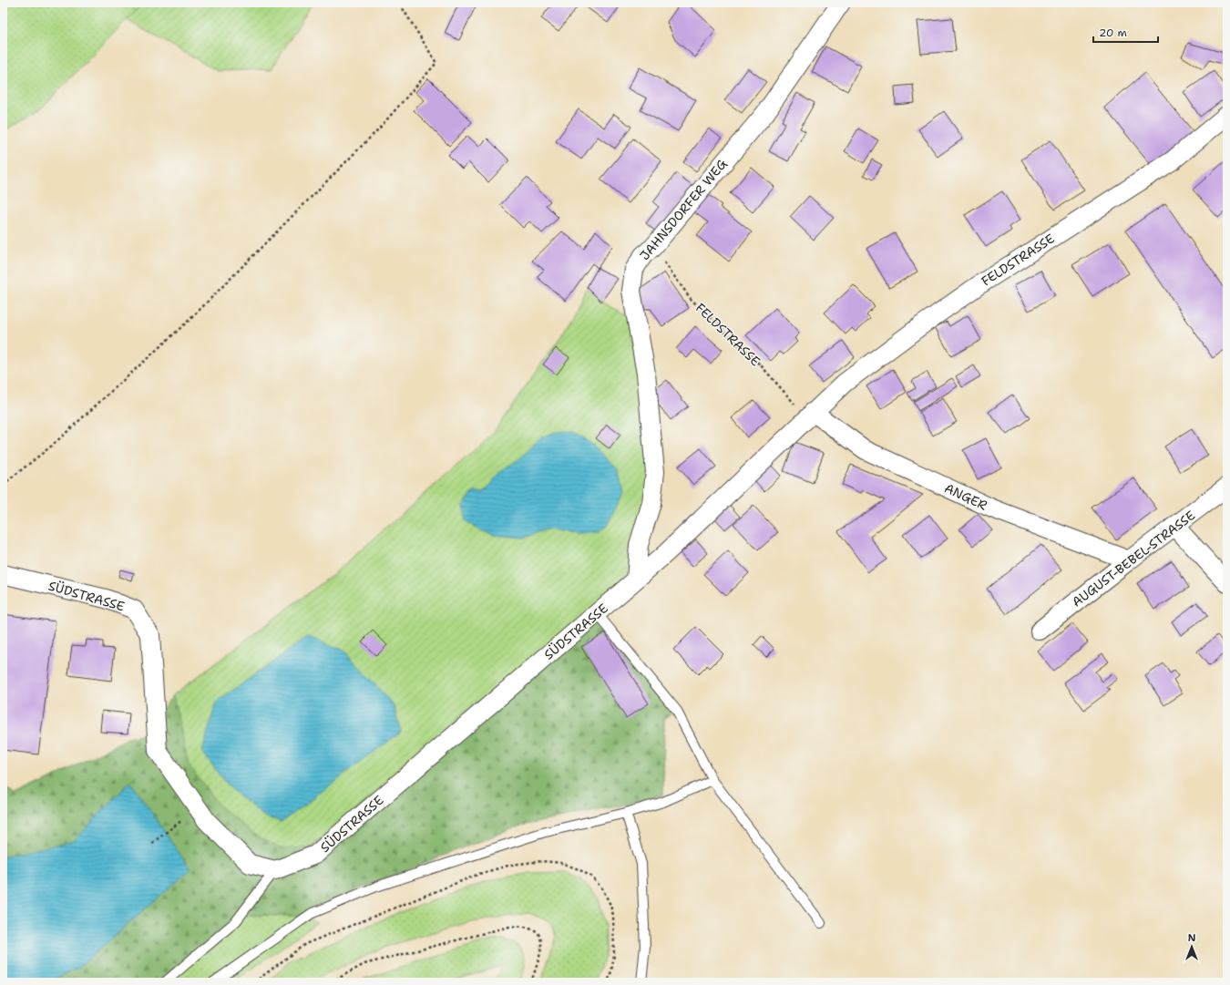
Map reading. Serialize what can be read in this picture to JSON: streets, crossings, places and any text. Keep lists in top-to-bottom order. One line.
{"streets":{"street":["JAHNSDORFER WEG","FELDSTRASSE","ANGER","AUGUST-BEBEL-STRASSE","SÜDSTRASSE"]},"crossings":[["JAHNSDORFER WEG","FELDSTRASSE"],["JAHNSDORFER WEG","SÜDSTRASSE"],["FELDSTRASSE","ANGER"],["FELDSTRASSE","SÜDSTRASSE"],["ANGER","AUGUST-BEBEL-STRASSE"]],"scale_bar":"20 m","north":"top"}
